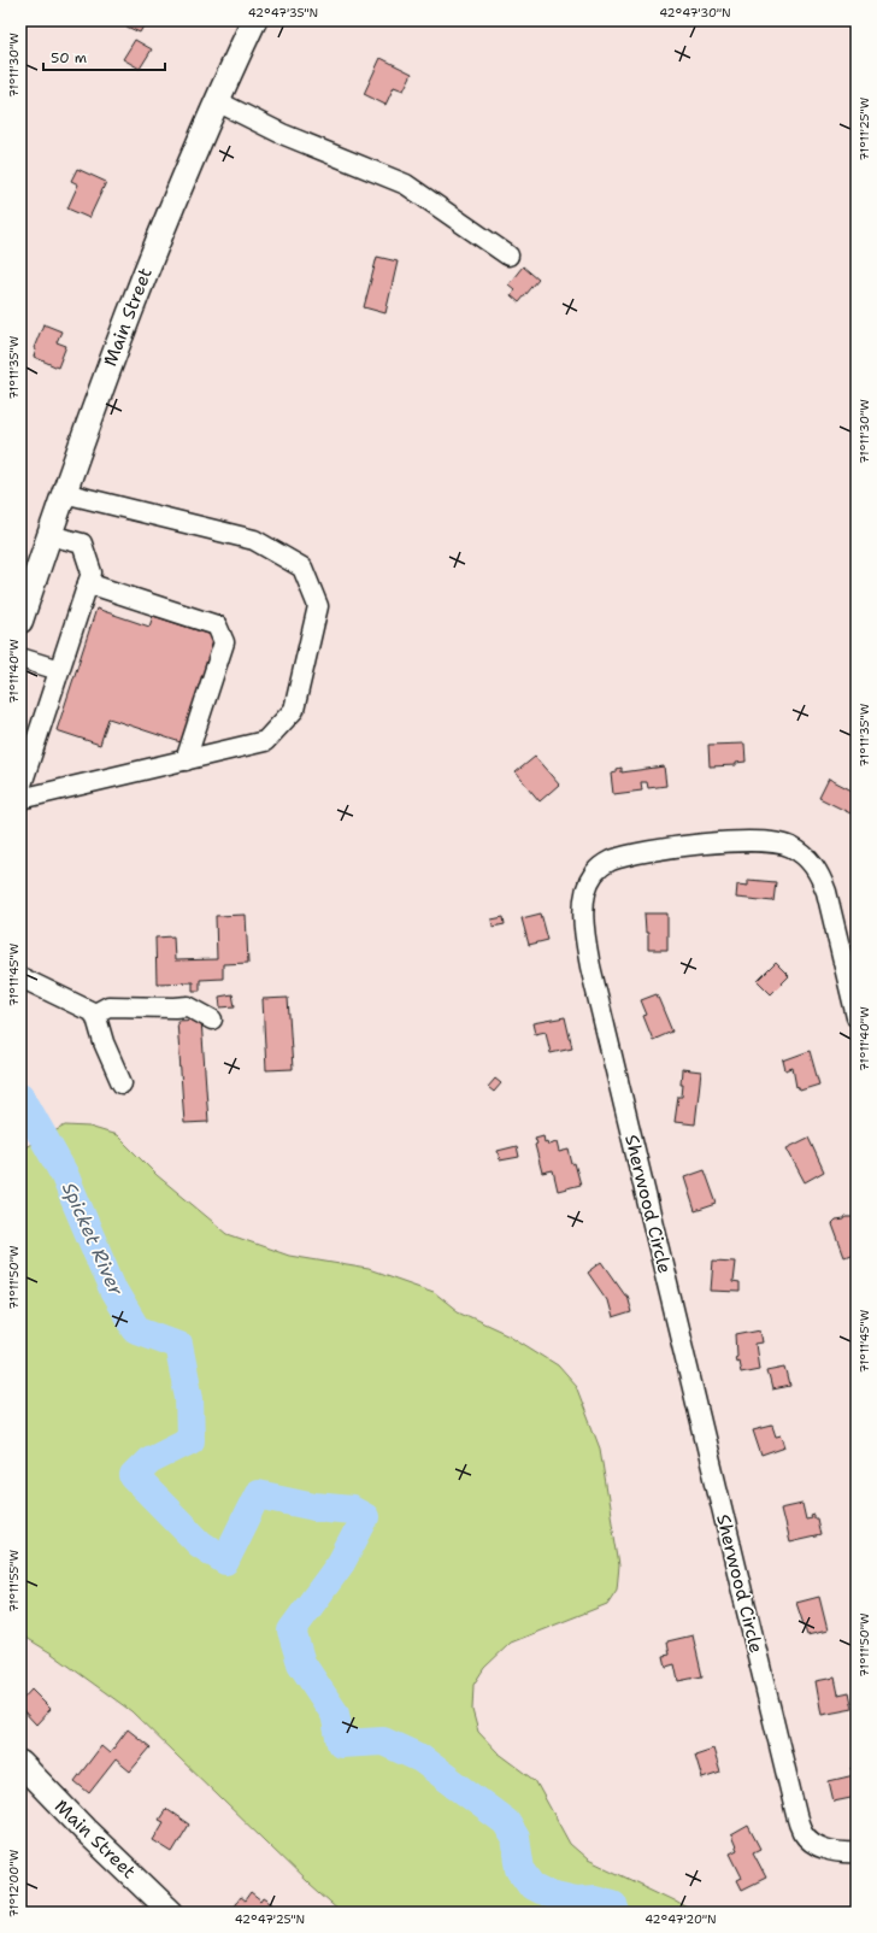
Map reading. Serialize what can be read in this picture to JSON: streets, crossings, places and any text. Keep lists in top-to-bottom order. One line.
{"streets":{"main road":["Main Street"],"street":["Sherwood Circle"]},"water":["Spicket River"],"scale_bar":"50 m","coordinates":["42°47'35\"N","42°47'30\"N","71°11'30\"W","71°11'25\"W","71°11'35\"W","71°11'40\"W","71°11'45\"W","71°11'50\"W","71°11'55\"W","71°12'00\"W","42°47'25\"N","42°47'20\"N"]}
